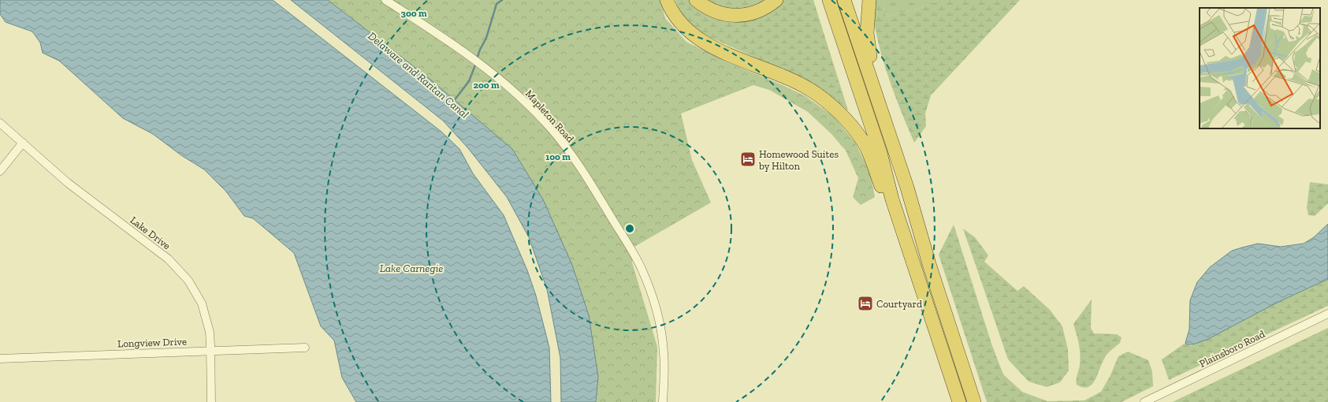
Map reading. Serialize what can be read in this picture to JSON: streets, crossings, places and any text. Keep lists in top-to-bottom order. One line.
{"streets":{"street":["Mapleton Road","Lake Drive","Longview Drive","Plainsboro Road"]},"crossings":[["Lake Drive","Longview Drive"]],"water":["Delaware and Raritan Canal","Lake Carnegie"],"places":{"hotel":["Homewood Suites by Hilton","Courtyard"]},"rings":["300 m","200 m","100 m"]}
